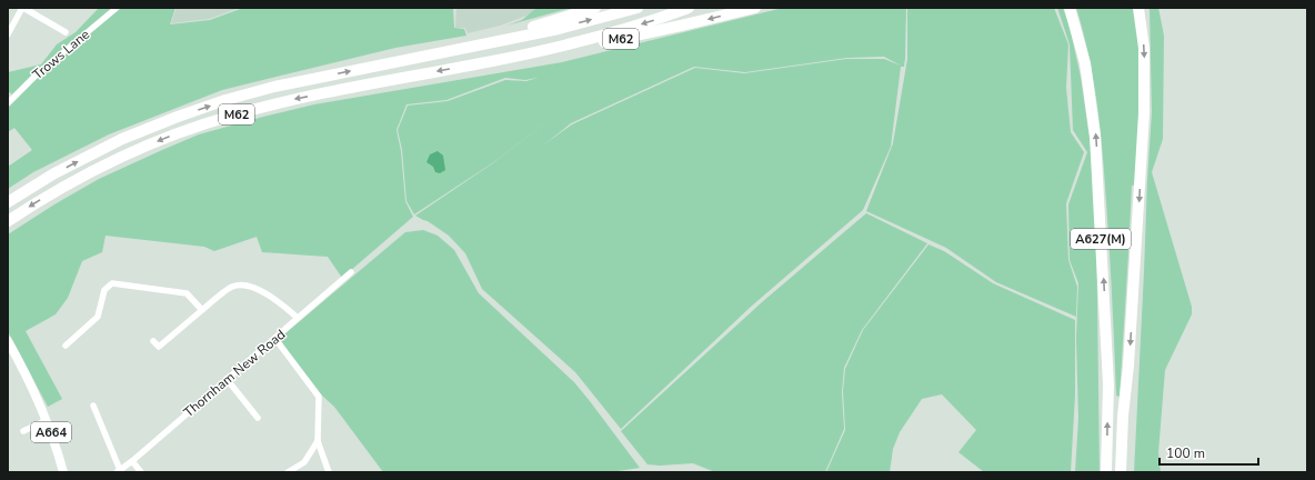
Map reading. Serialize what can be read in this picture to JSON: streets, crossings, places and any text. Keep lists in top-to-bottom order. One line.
{"streets":{"highway":["M62","A627(M)"],"main road":["A664"],"street":["Trows Lane","Thornham New Road"]},"scale_bar":"100 m"}
